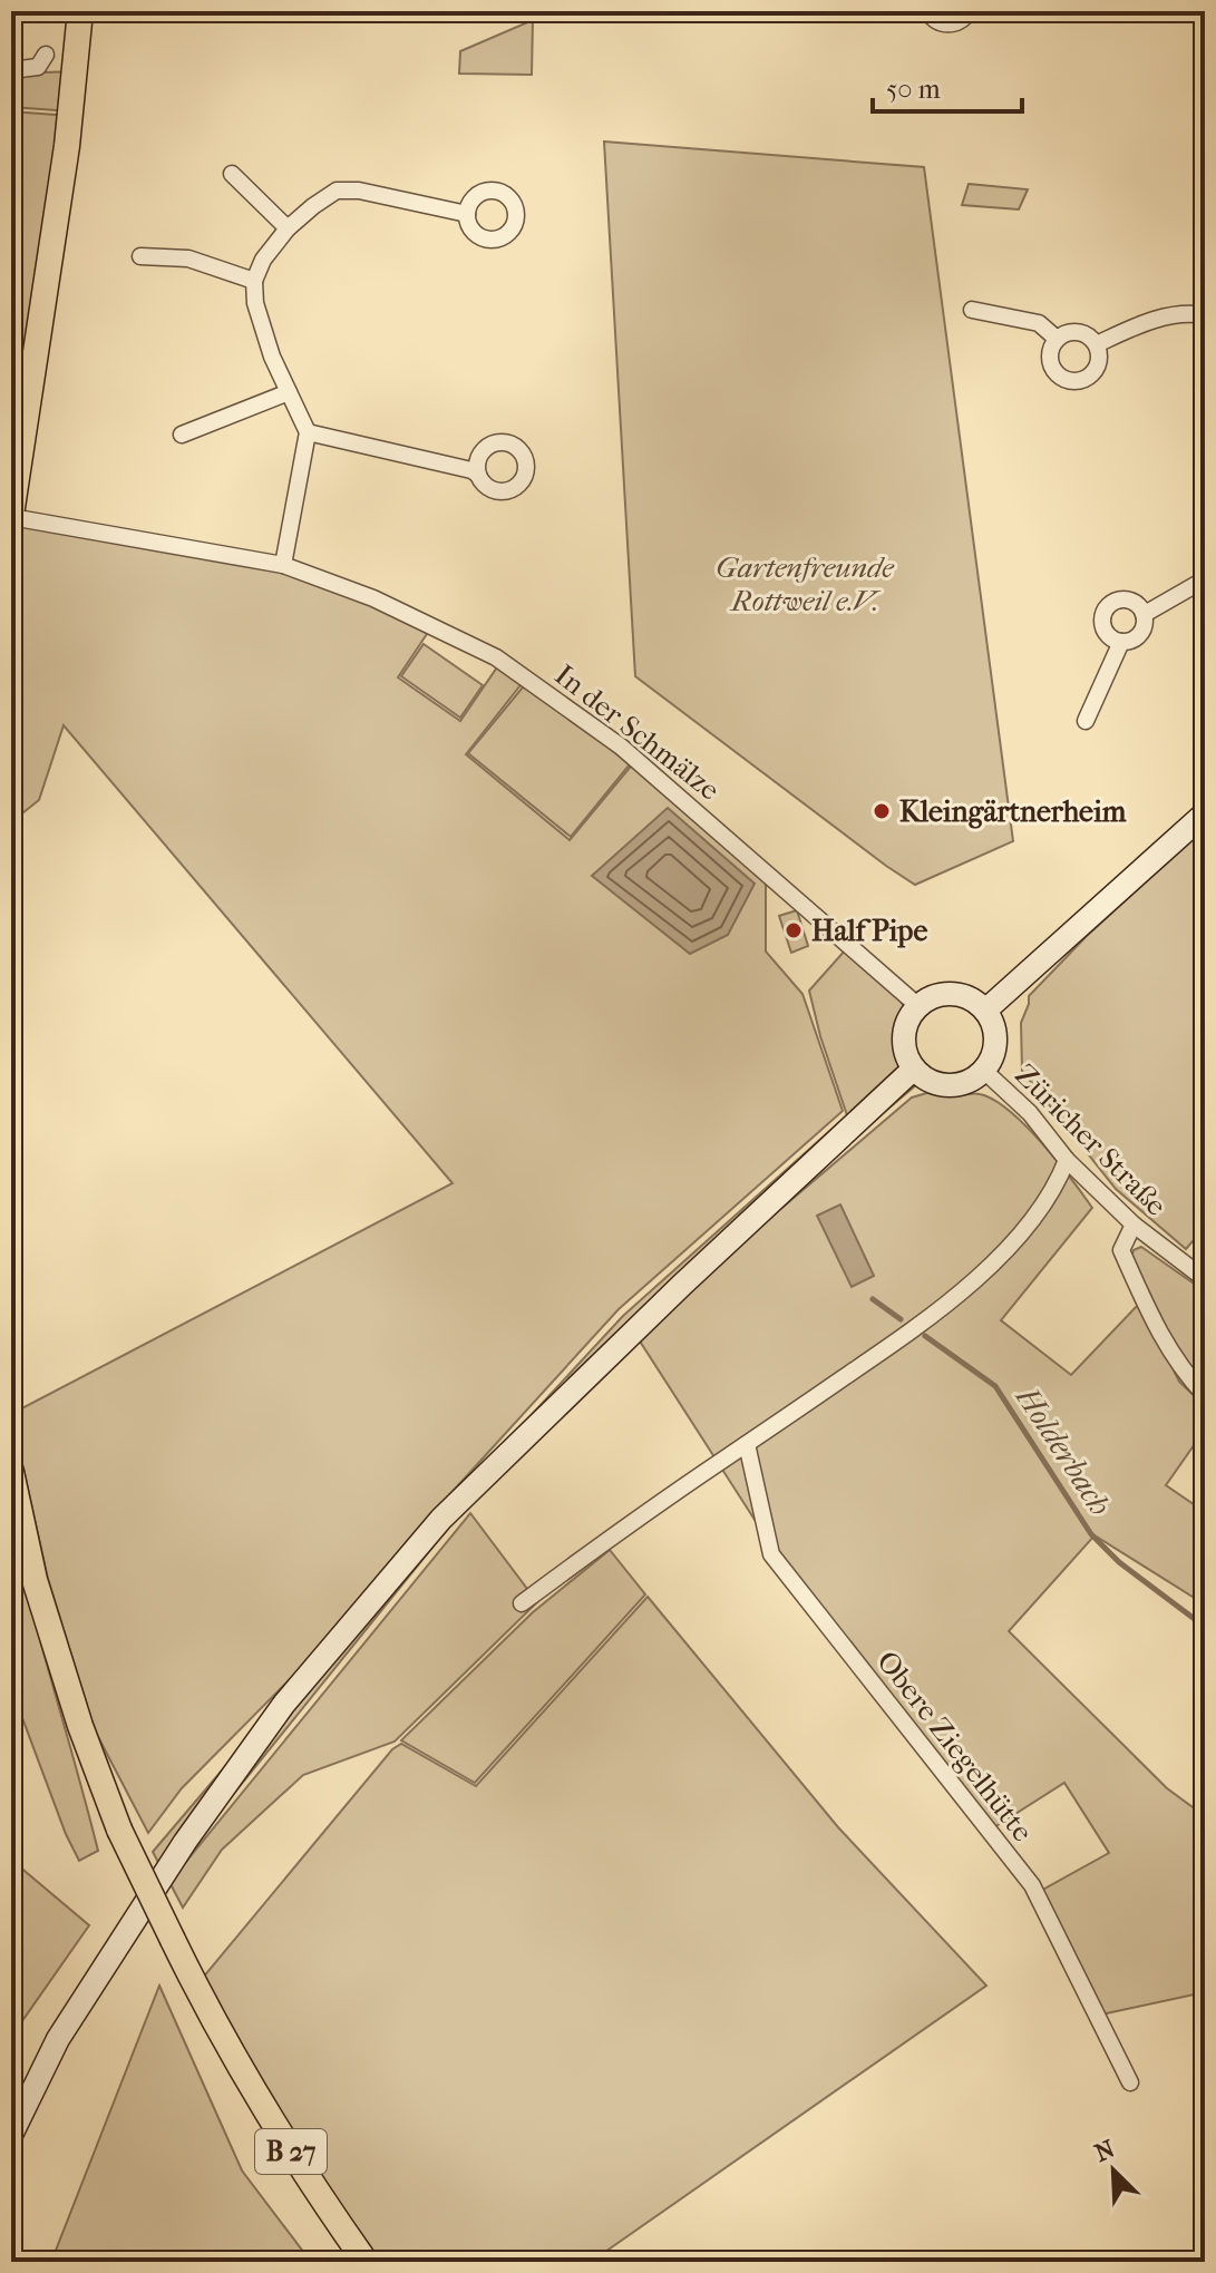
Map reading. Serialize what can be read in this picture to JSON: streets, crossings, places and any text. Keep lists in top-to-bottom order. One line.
{"streets":{"main road":["B 27"],"street":["In der Schmälze","Züricher Straße","Obere Ziegelhütte"]},"crossings":[["In der Schmälze","Züricher Straße"]],"water":["Holderbach"],"parks":["Gartenfreunde Rottweil e.V."],"places":["Kleingärtnerheim","Half Pipe"],"scale_bar":"50 m","north":"top left"}
